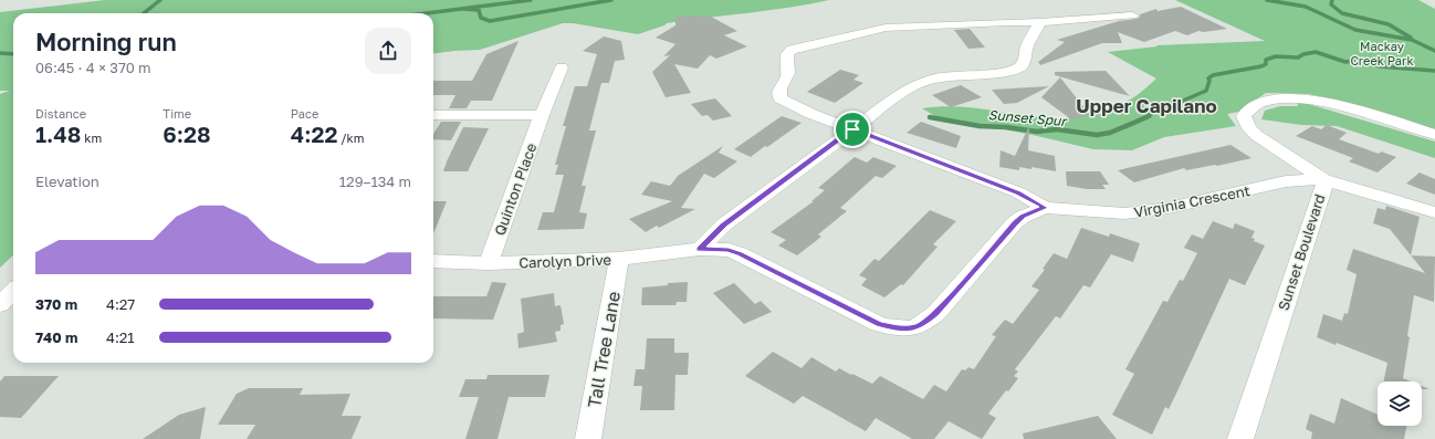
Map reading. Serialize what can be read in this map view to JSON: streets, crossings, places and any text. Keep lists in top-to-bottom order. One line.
{"streets":{"street":["Quinton Place","Virginia Crescent","Sunset Boulevard","Carolyn Drive","Tall Tree Lane"]},"crossings":[["Quinton Place","Carolyn Drive"],["Virginia Crescent","Sunset Boulevard"],["Virginia Crescent","Carolyn Drive"],["Carolyn Drive","Tall Tree Lane"]],"districts":["Upper Capilano"],"water":["Sunset Spur"],"parks":["Mackay Creek Park"],"page":{"heading":["Morning run","06:45 · 4 × 370 m"],"stats":[["Distance","1.48 km"],["Time","6:28"],["Pace","4:22 /km"]],"chart":["Elevation","129–134 m"],"list":[{"name":"370 m","note":"4:27"},{"name":"740 m","note":"4:21"}]}}
